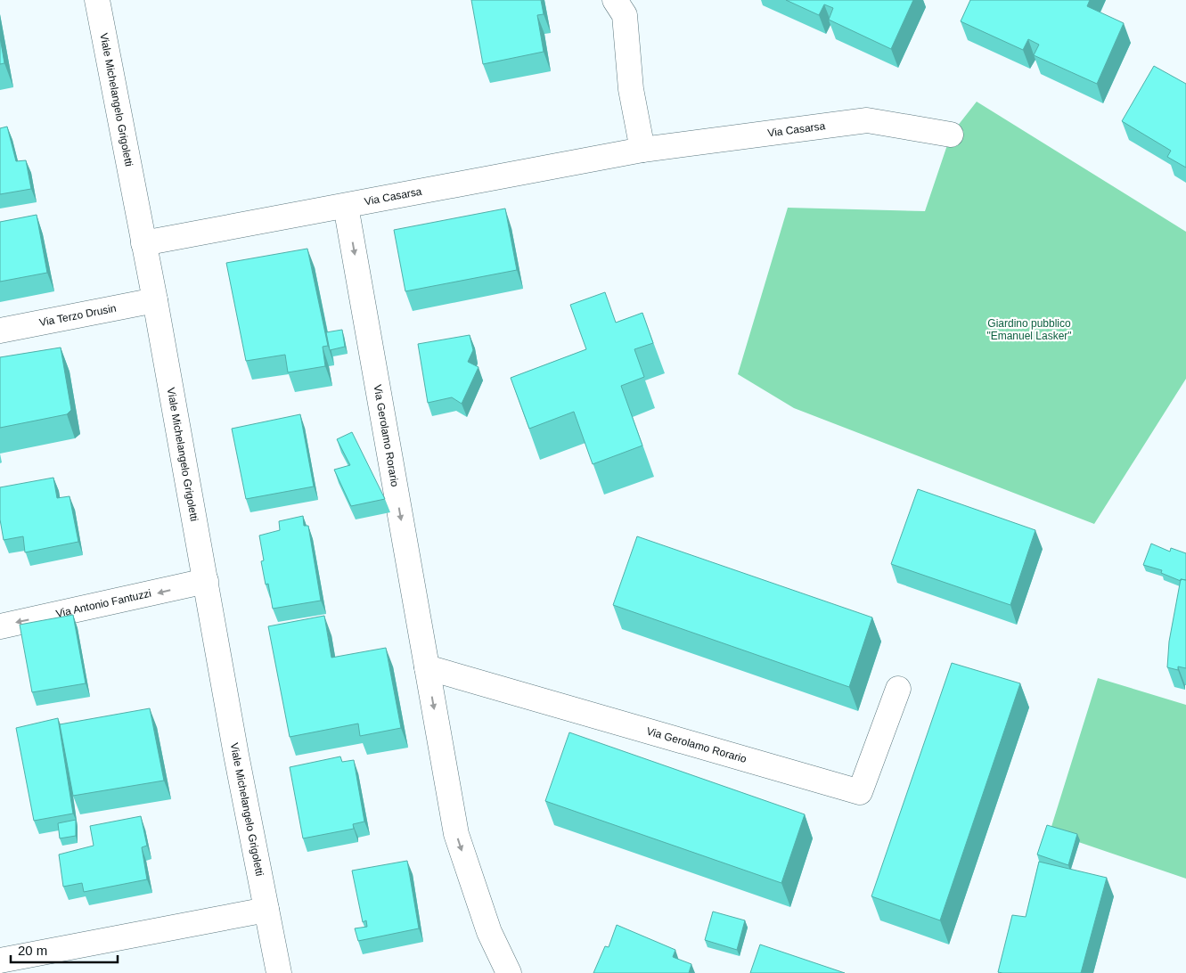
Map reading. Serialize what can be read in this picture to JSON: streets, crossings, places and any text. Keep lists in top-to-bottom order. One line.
{"streets":{"street":["Viale Michelangelo Grigoletti","Via Casarsa","Via Terzo Drusin","Via Gerolamo Rorario","Via Antonio Fantuzzi"]},"crossings":[["Viale Michelangelo Grigoletti","Via Casarsa"],["Viale Michelangelo Grigoletti","Via Terzo Drusin"],["Viale Michelangelo Grigoletti","Via Antonio Fantuzzi"],["Via Casarsa","Via Gerolamo Rorario"]],"one_way":["Via Gerolamo Rorario","Via Antonio Fantuzzi"],"parks":["Giardino pubblico \"Emanuel Lasker\""],"scale_bar":"20 m"}
